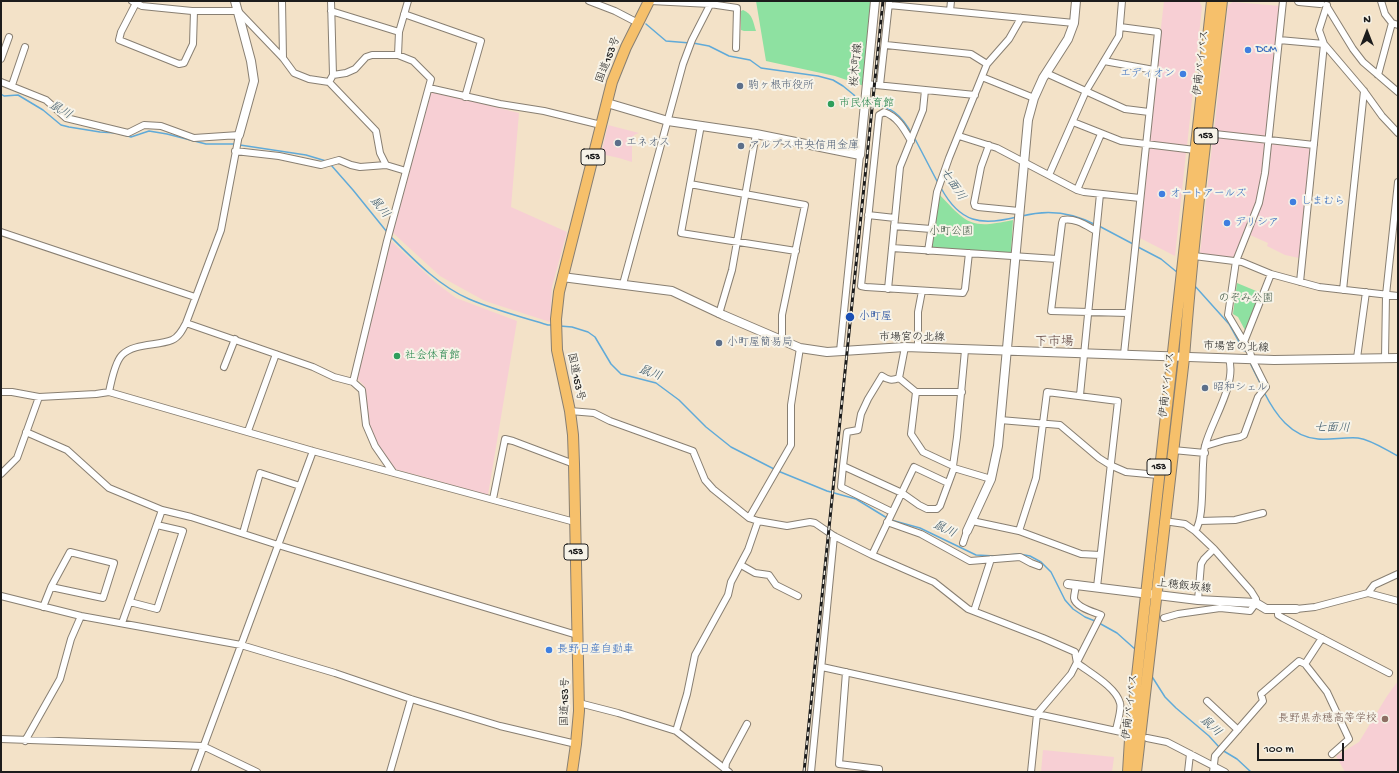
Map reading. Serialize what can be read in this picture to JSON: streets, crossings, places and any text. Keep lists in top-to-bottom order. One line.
{"streets":{"highway":["国道153号","伊南バイパス","153"],"street":["桜木町線","市場宮の北線","上穂飯坂線"]},"crossings":[["国道153号","市場宮の北線"],["伊南バイパス","市場宮の北線"],["伊南バイパス","上穂飯坂線"]],"districts":["下市場"],"water":["鼠川","七面川"],"parks":["小町公園","のぞみ公園"],"places":["DCM","エディオン","駒ヶ根市役所","市民体育館","エネオス","アルプス中央信用金庫","オートアールズ","しまむら","デリシア","小町屋","小町屋簡易局","社会体育館","昭和シェル","長野日産自動車","長野県赤穂高等学校"],"scale_bar":"100 m","north":"top"}
